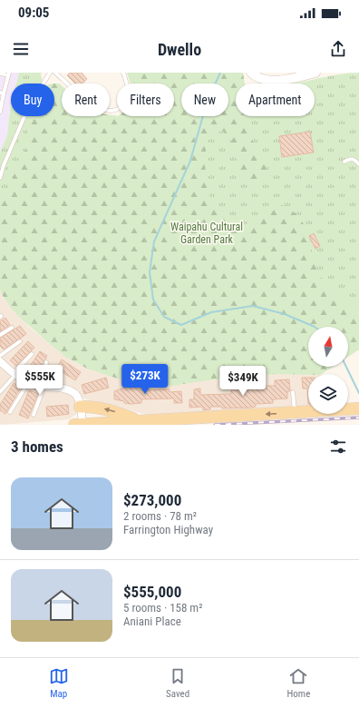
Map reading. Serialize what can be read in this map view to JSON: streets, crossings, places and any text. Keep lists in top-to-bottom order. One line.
{"parks":["Waipahu Cultural Garden Park"],"north":"top","page":{"status":"09:05","header":"Dwello","chip":["Buy","Rent","Filters","New","Apartment"],"price":["$273K","$555K","$349K"],"heading":"3 homes","list":[{"name":"$273,000","note":"2 rooms · 78 m² · Farrington Highway"},{"name":"$555,000","note":"5 rooms · 158 m² · Aniani Place"}],"tabs":["Map","Saved","Home"]}}
